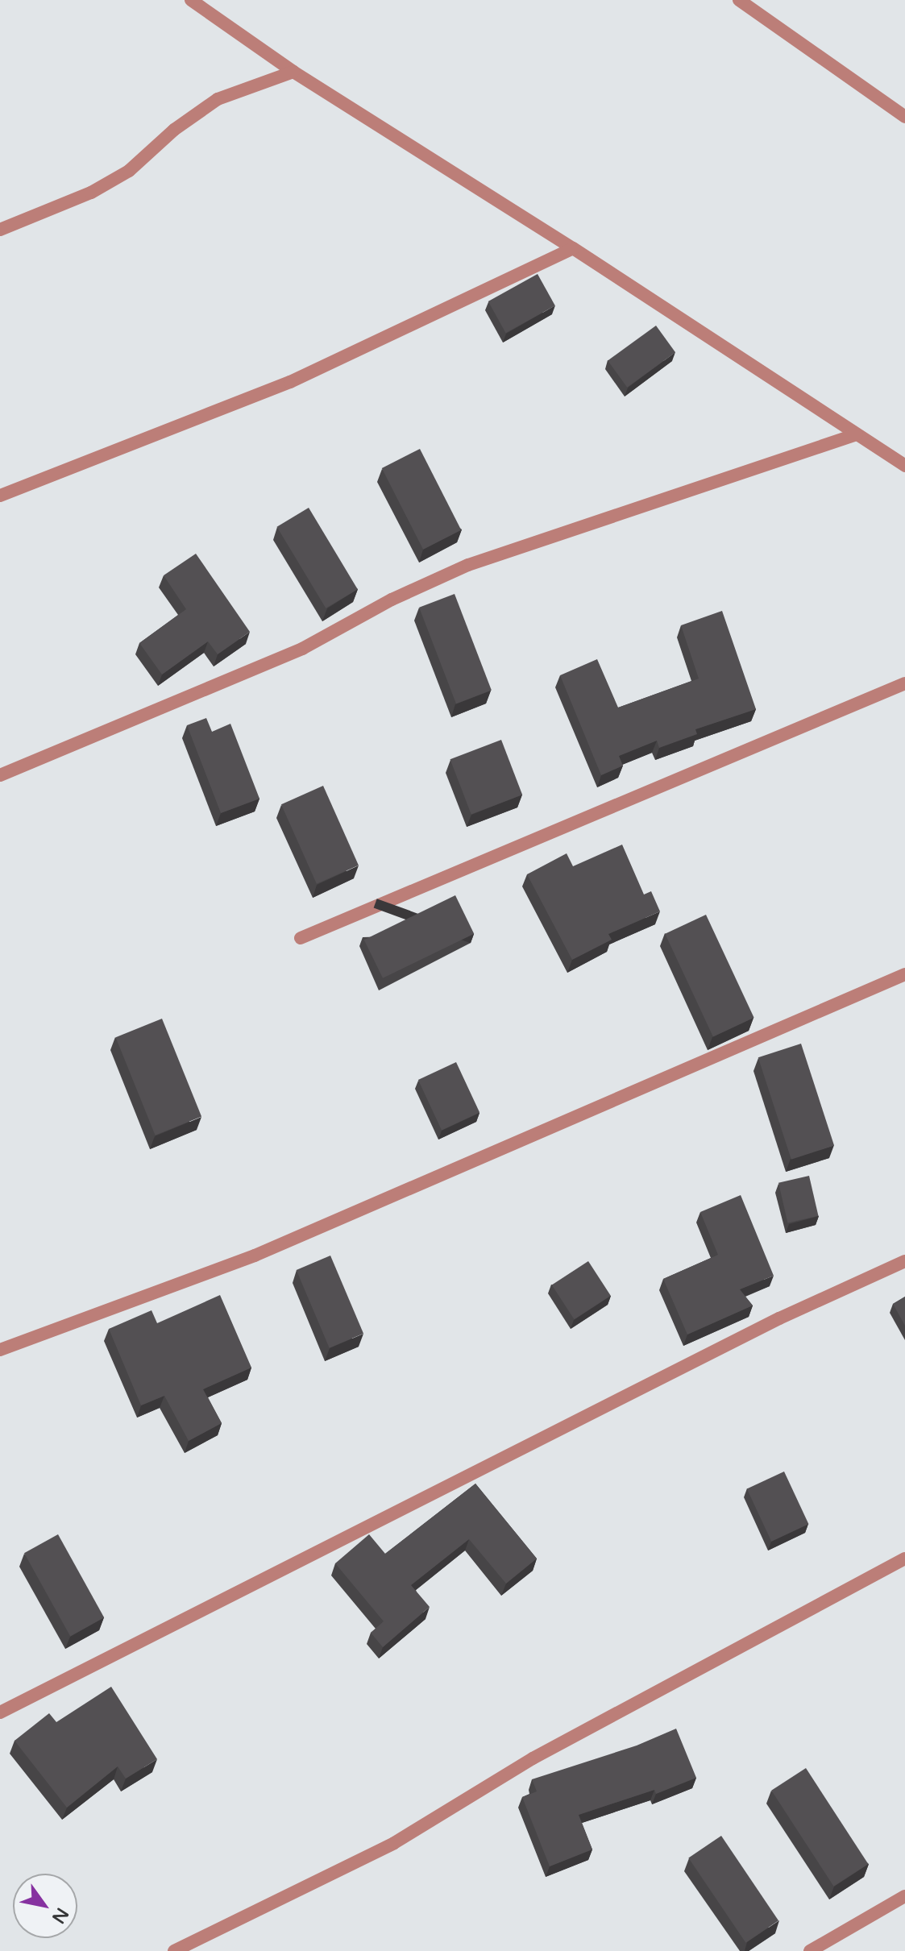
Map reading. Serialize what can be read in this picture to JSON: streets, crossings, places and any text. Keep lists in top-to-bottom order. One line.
{"north":"bottom right"}
